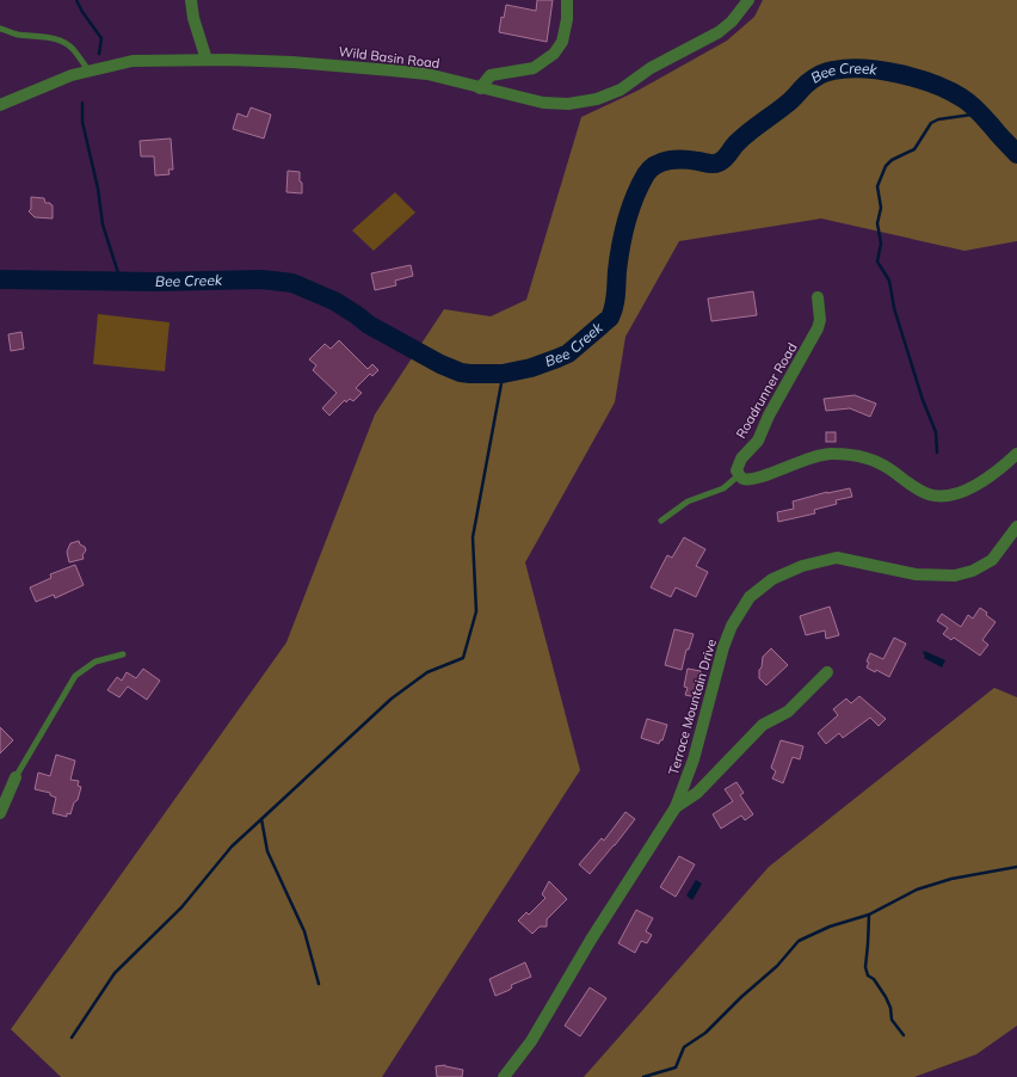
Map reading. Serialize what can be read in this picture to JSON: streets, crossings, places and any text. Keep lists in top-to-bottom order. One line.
{"streets":{"street":["Wild Basin Road","Roadrunner Road","Terrace Mountain Drive"]},"water":["Bee Creek"]}
